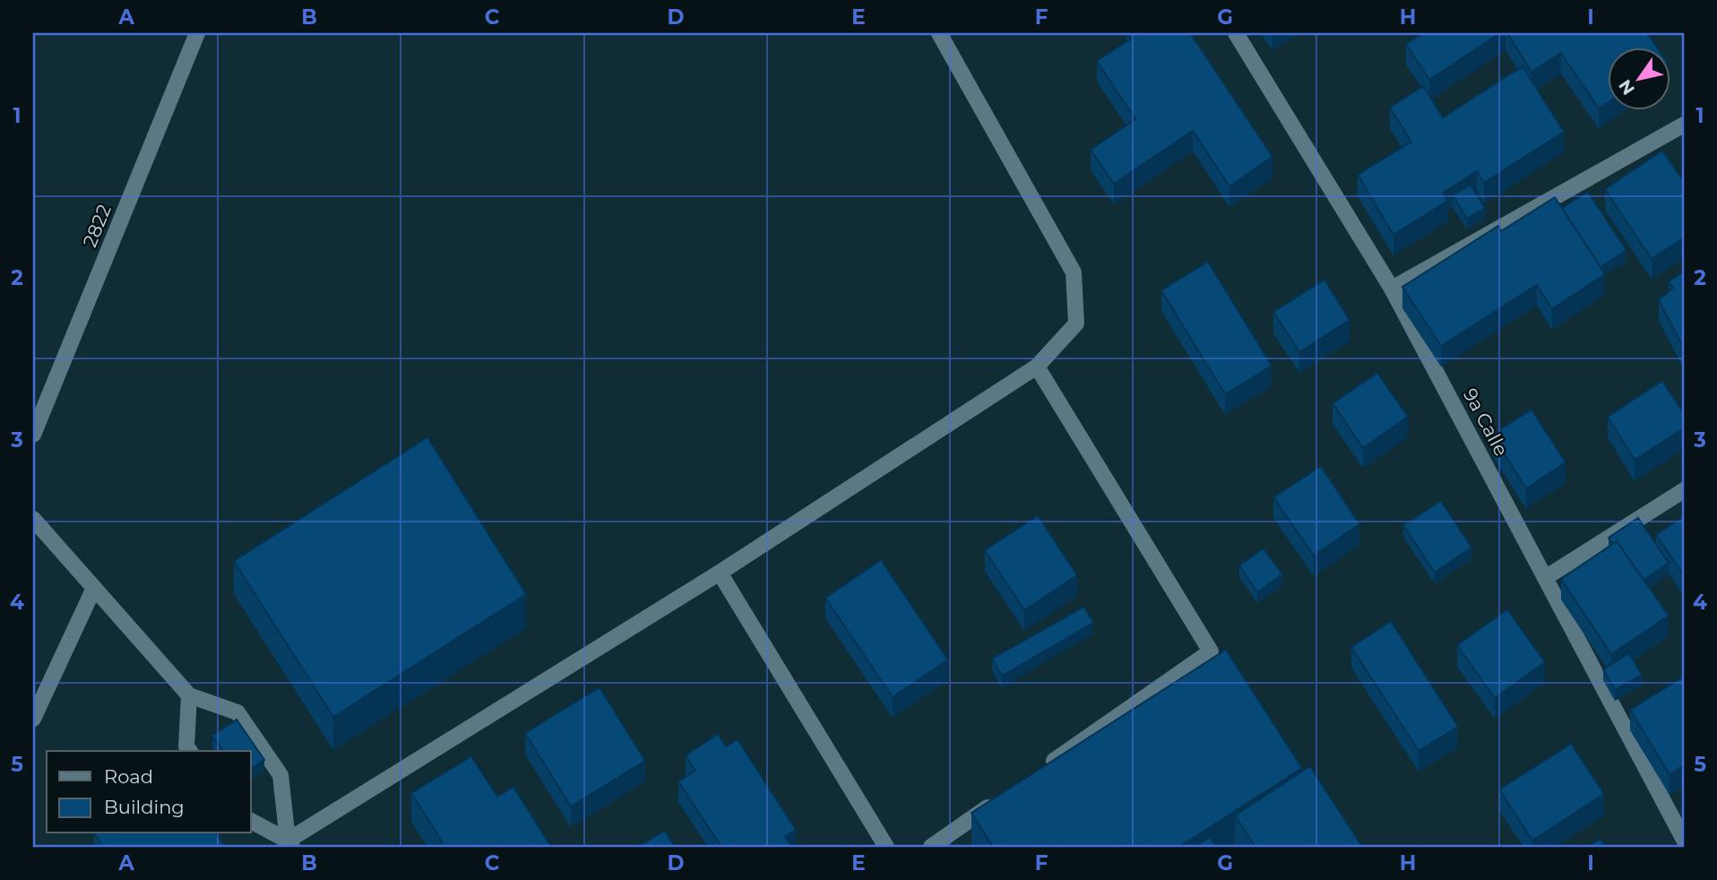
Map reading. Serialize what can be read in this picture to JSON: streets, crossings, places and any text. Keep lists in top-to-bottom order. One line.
{"streets":{"street":["2822","9a Calle"]},"legend":["Road","Building"],"north":"bottom left","grid":{"columns":["A","B","C","D","E","F","G","H","I"],"rows":["1","2","3","4","5"]}}
